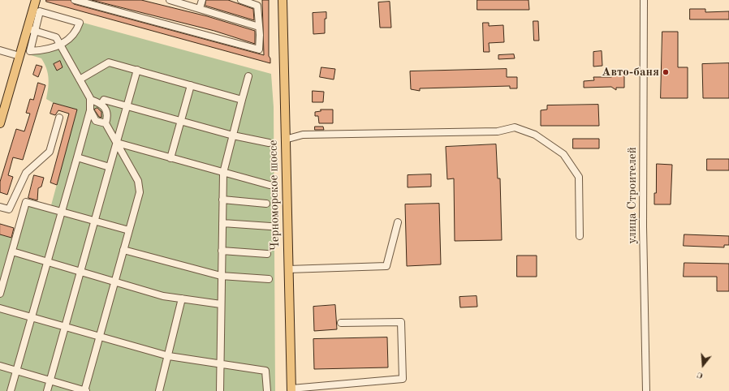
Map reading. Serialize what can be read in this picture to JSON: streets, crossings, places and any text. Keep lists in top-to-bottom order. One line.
{"streets":{"main road":["Черноморское шоссе"],"street":["улица Строителей"]},"places":["Авто-баня"],"north":"bottom"}
